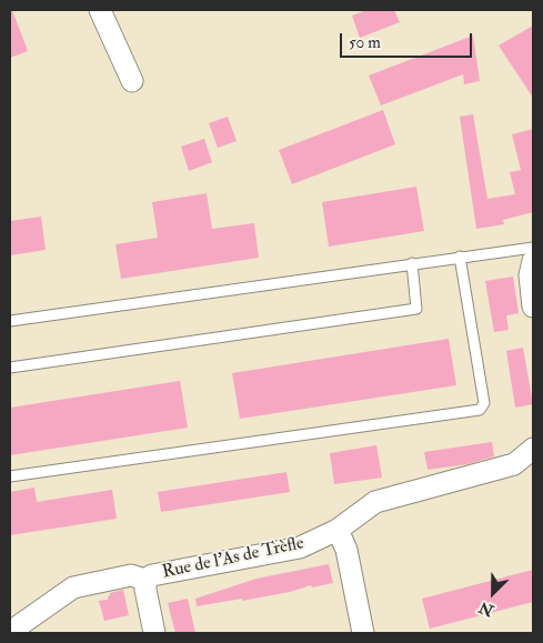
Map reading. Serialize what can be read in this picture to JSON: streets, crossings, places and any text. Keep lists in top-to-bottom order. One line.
{"streets":{"street":["Rue de l'As de Trèfle"]},"scale_bar":"50 m","north":"bottom left"}
